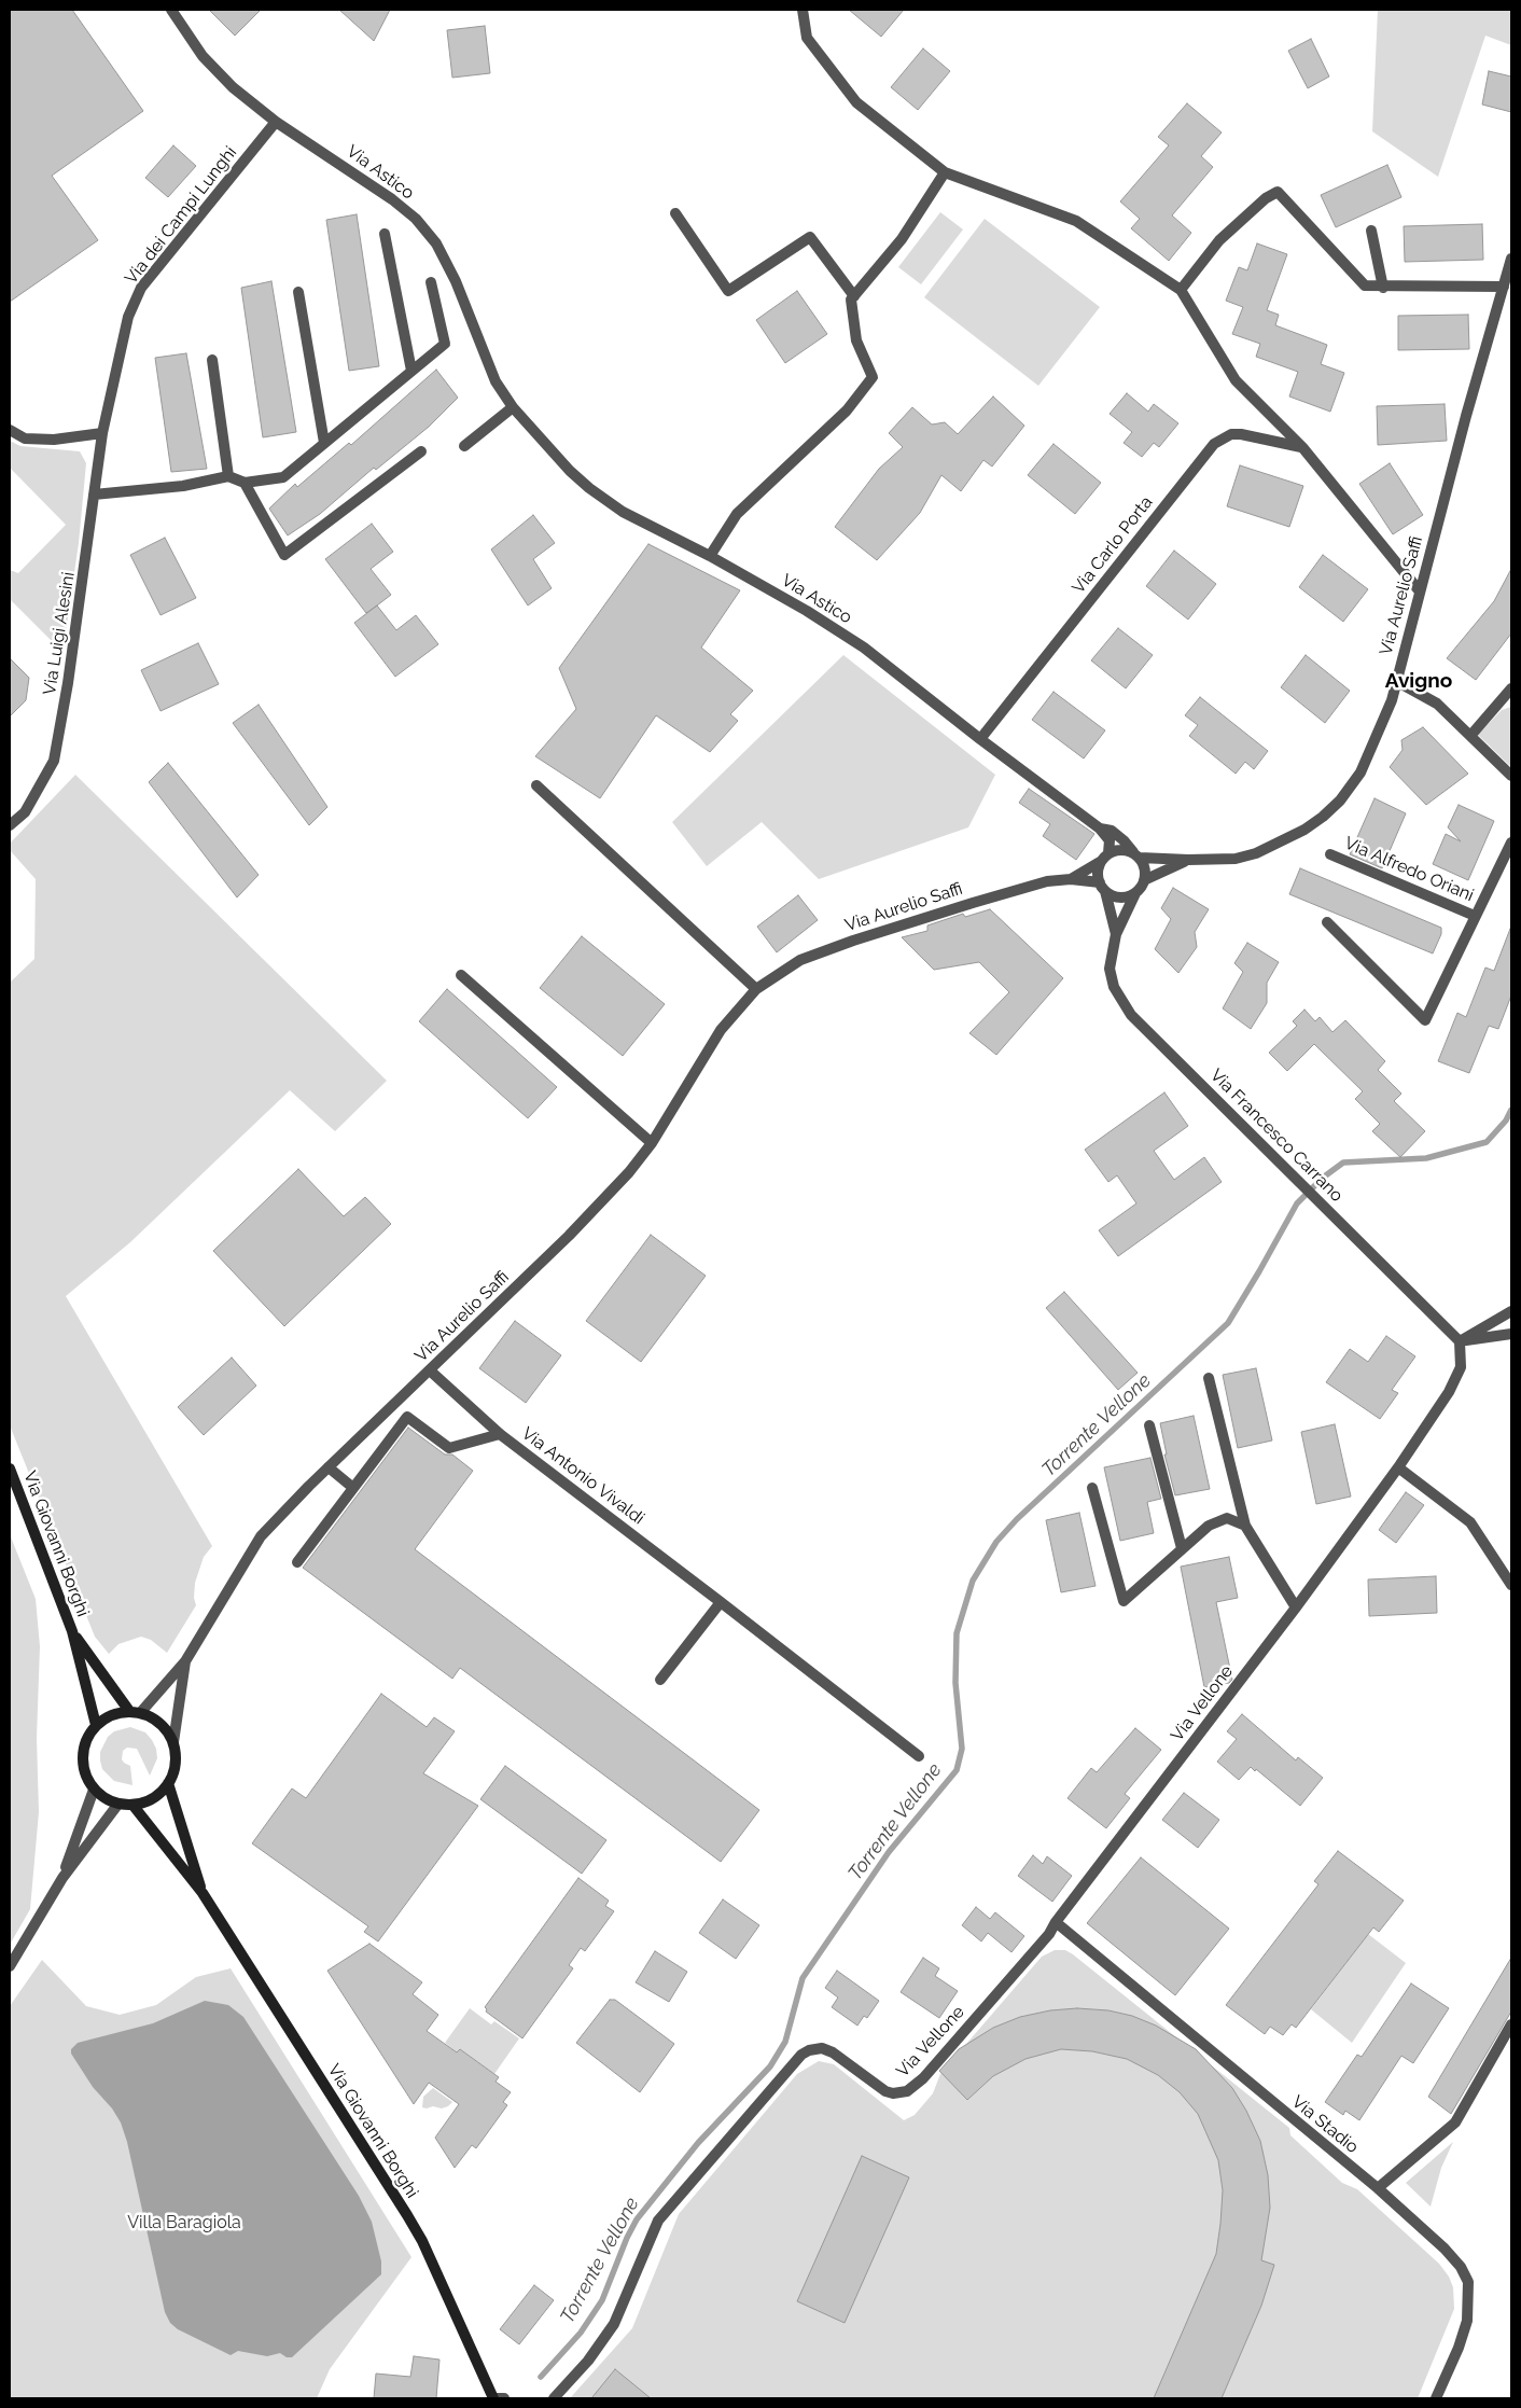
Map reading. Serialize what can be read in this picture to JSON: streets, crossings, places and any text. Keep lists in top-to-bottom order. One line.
{"streets":{"main road":["Via Giovanni Borghi"],"street":["Via Astico","Via dei Campi Lunghi","Via Carlo Porta","Via Aurelio Saffi","Via Luigi Alesini","Via Alfredo Oriani","Via Francesco Carrano","Via Antonio Vivaldi","Via Vellone","Via Stadio"]},"crossings":[["Via Astico","Via dei Campi Lunghi"],["Via Astico","Via Carlo Porta"],["Via Astico","Via Aurelio Saffi"],["Via Astico","Via Francesco Carrano"],["Via dei Campi Lunghi","Via Luigi Alesini"],["Via Aurelio Saffi","Via Francesco Carrano"],["Via Aurelio Saffi","Via Antonio Vivaldi"],["Via Aurelio Saffi","Via Giovanni Borghi"],["Via Francesco Carrano","Via Vellone"],["Via Vellone","Via Stadio"]],"districts":["Avigno"],"water":["Torrente Vellone"],"parks":["Villa Baragiola"]}
